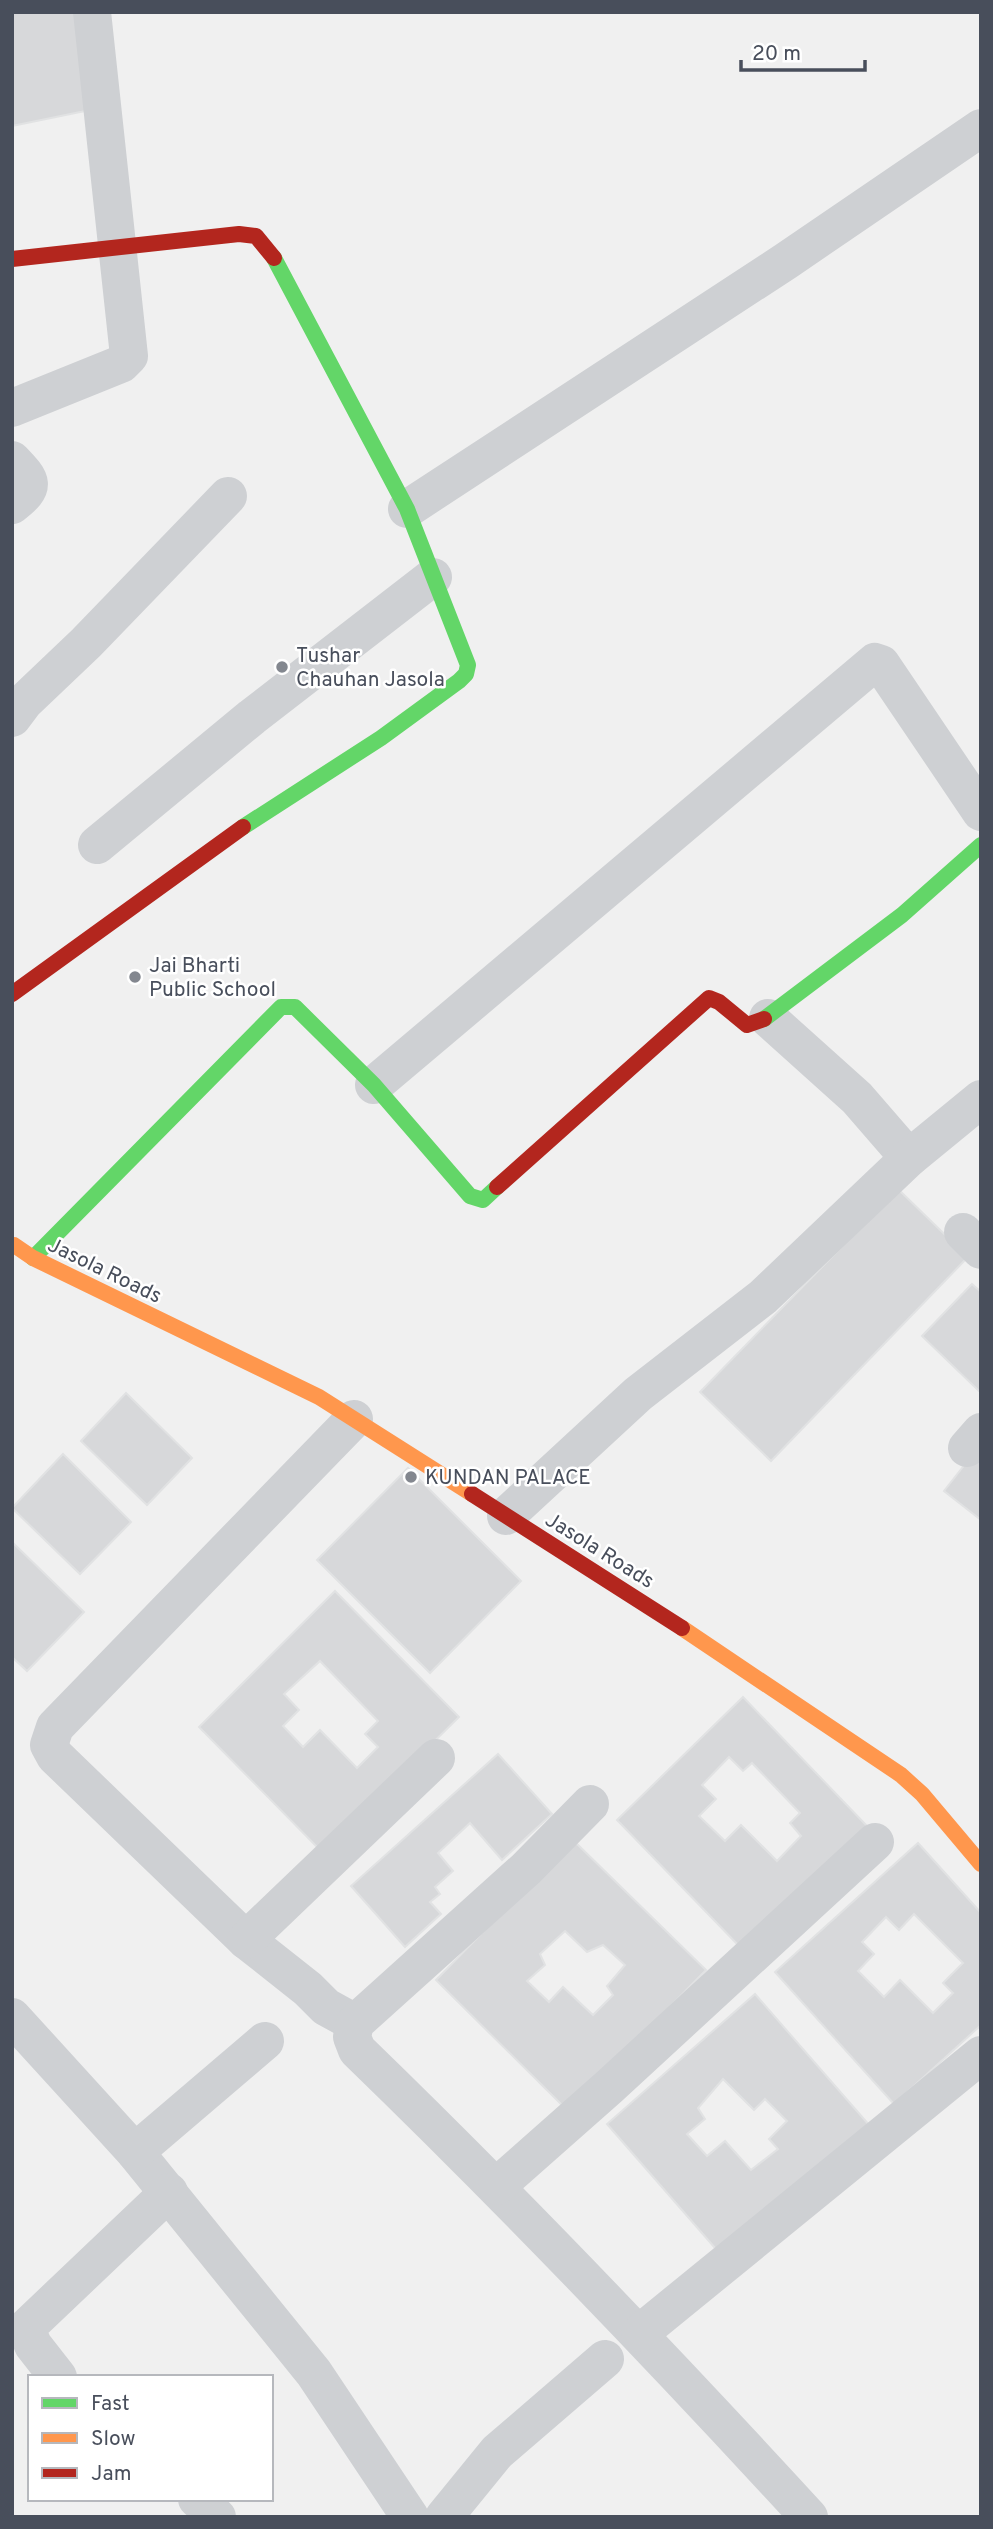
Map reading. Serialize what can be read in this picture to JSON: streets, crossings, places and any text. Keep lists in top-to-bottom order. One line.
{"streets":{"street":["Jasola Roads"]},"places":["Tushar Chauhan Jasola","Jai Bharti Public School","KUNDAN PALACE"],"legend":["Fast","Slow","Jam"],"scale_bar":"20 m"}
